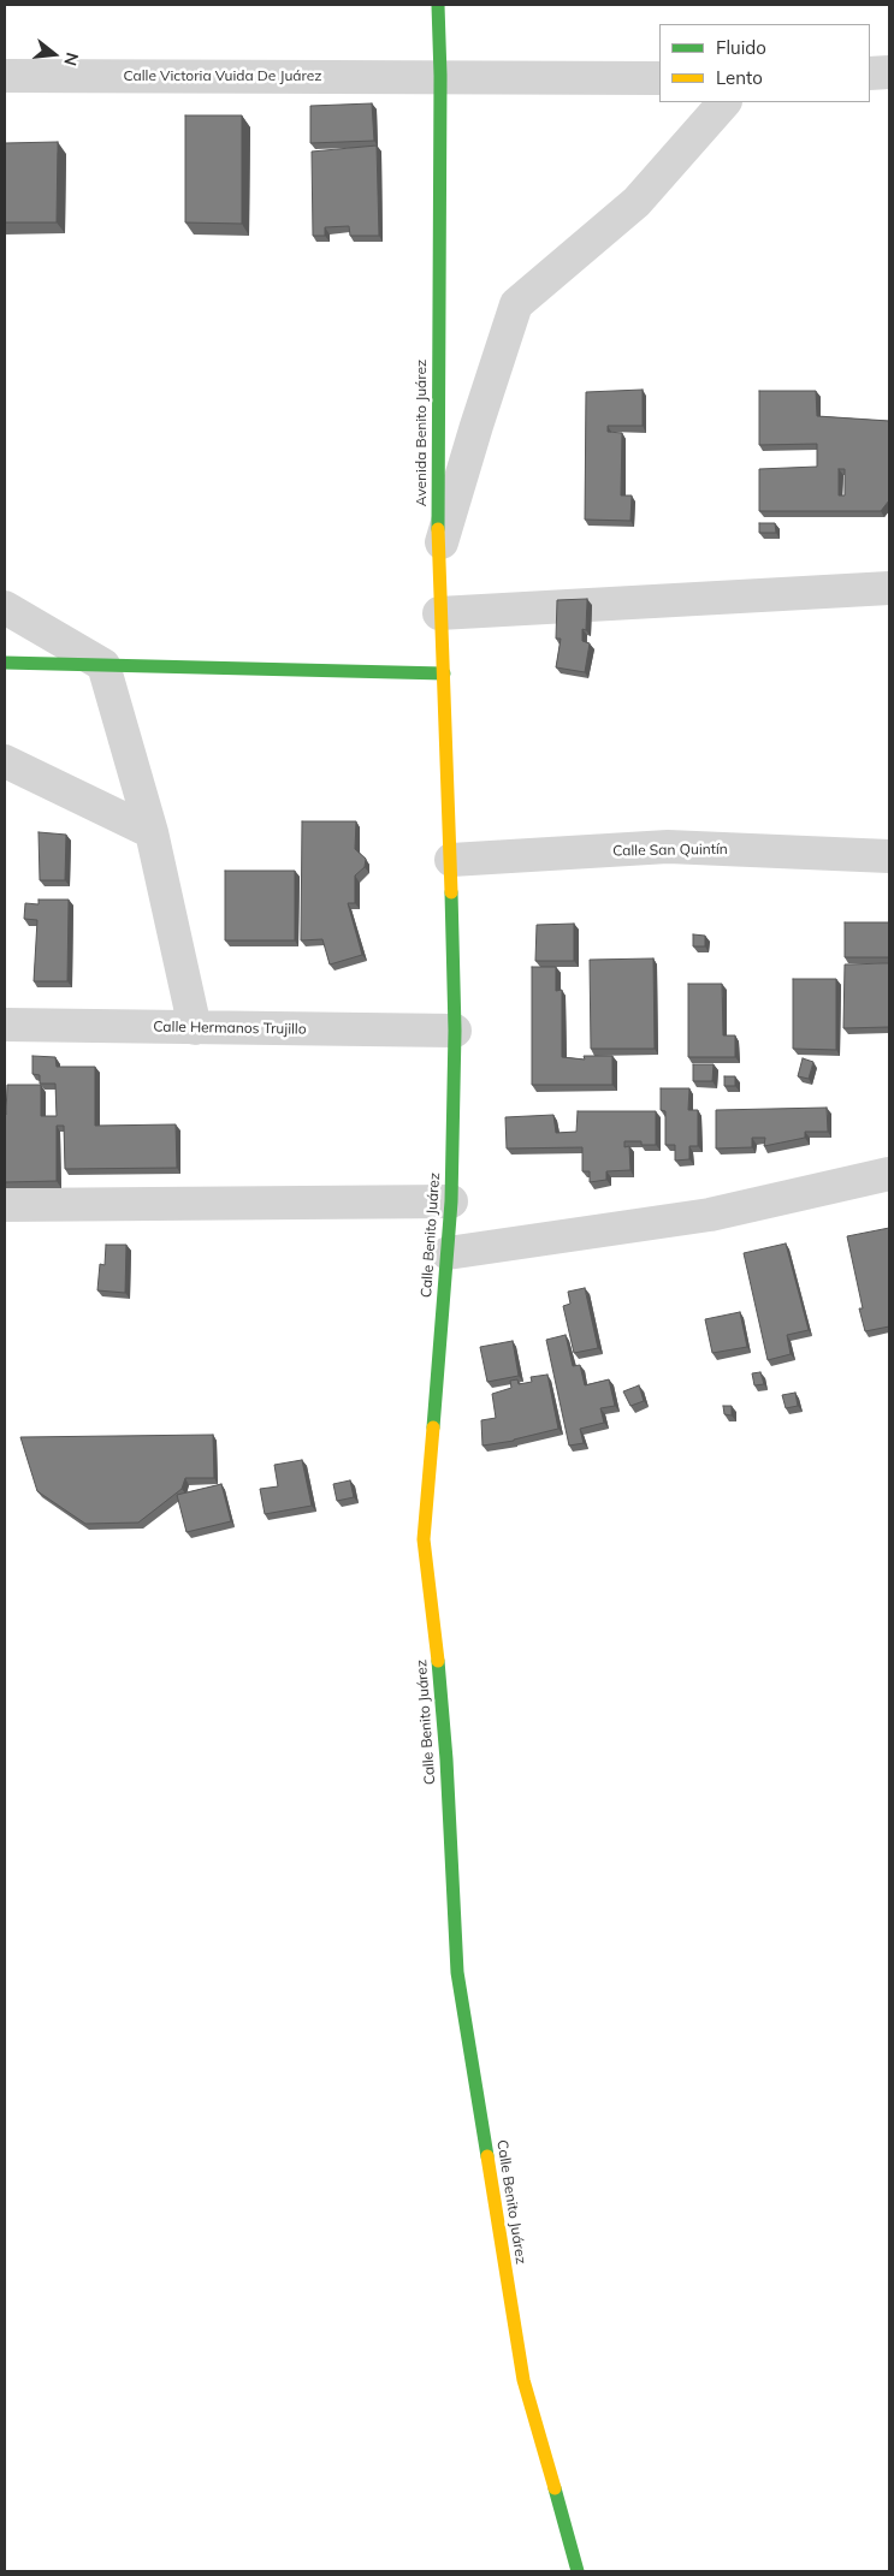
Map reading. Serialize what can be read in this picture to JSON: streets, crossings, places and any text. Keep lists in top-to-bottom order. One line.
{"streets":{"street":["Calle Victoria Vuida De Juárez","Avenida Benito Juárez","Calle San Quintín","Calle Hermanos Trujillo","Calle Benito Juárez"]},"crossings":[["Calle Victoria Vuida De Juárez","Avenida Benito Juárez"],["Avenida Benito Juárez","Calle San Quintín"],["Avenida Benito Juárez","Calle Benito Juárez"],["Calle San Quintín","Calle Benito Juárez"],["Calle Hermanos Trujillo","Calle Benito Juárez"]],"legend":["Fluido","Lento"],"north":"right"}
